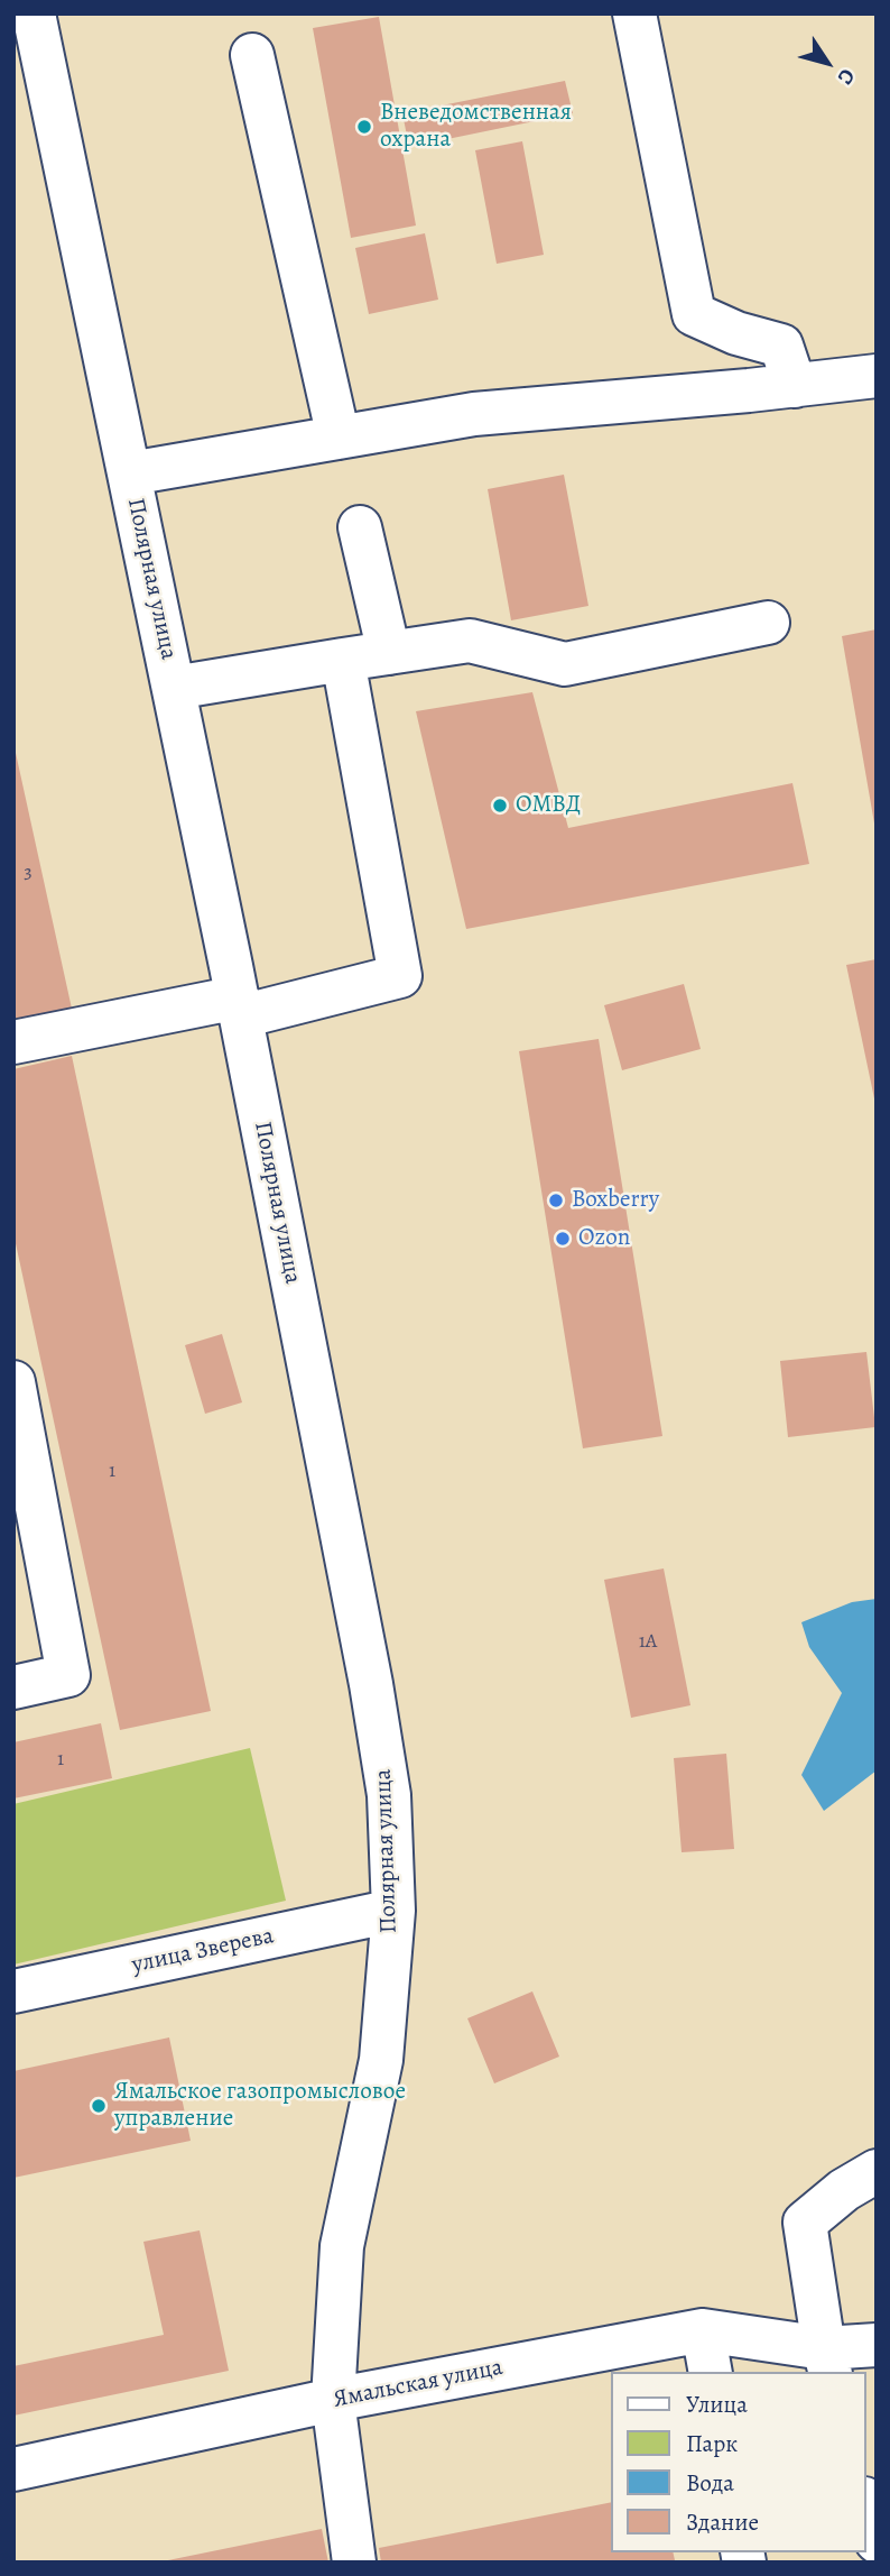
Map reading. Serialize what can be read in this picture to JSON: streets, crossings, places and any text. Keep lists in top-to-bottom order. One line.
{"streets":{"street":["Полярная улица","улица Зверева","Ямальская улица"]},"crossings":[["Полярная улица","улица Зверева"],["Полярная улица","Ямальская улица"]],"places":["Вневедомственная охрана","ОМВД","Boxberry","Ozon","Ямальское газопромысловое управление"],"house_numbers":["3","1","1А","1"],"legend":["Улица","Парк","Вода","Здание"],"north":"bottom right"}
